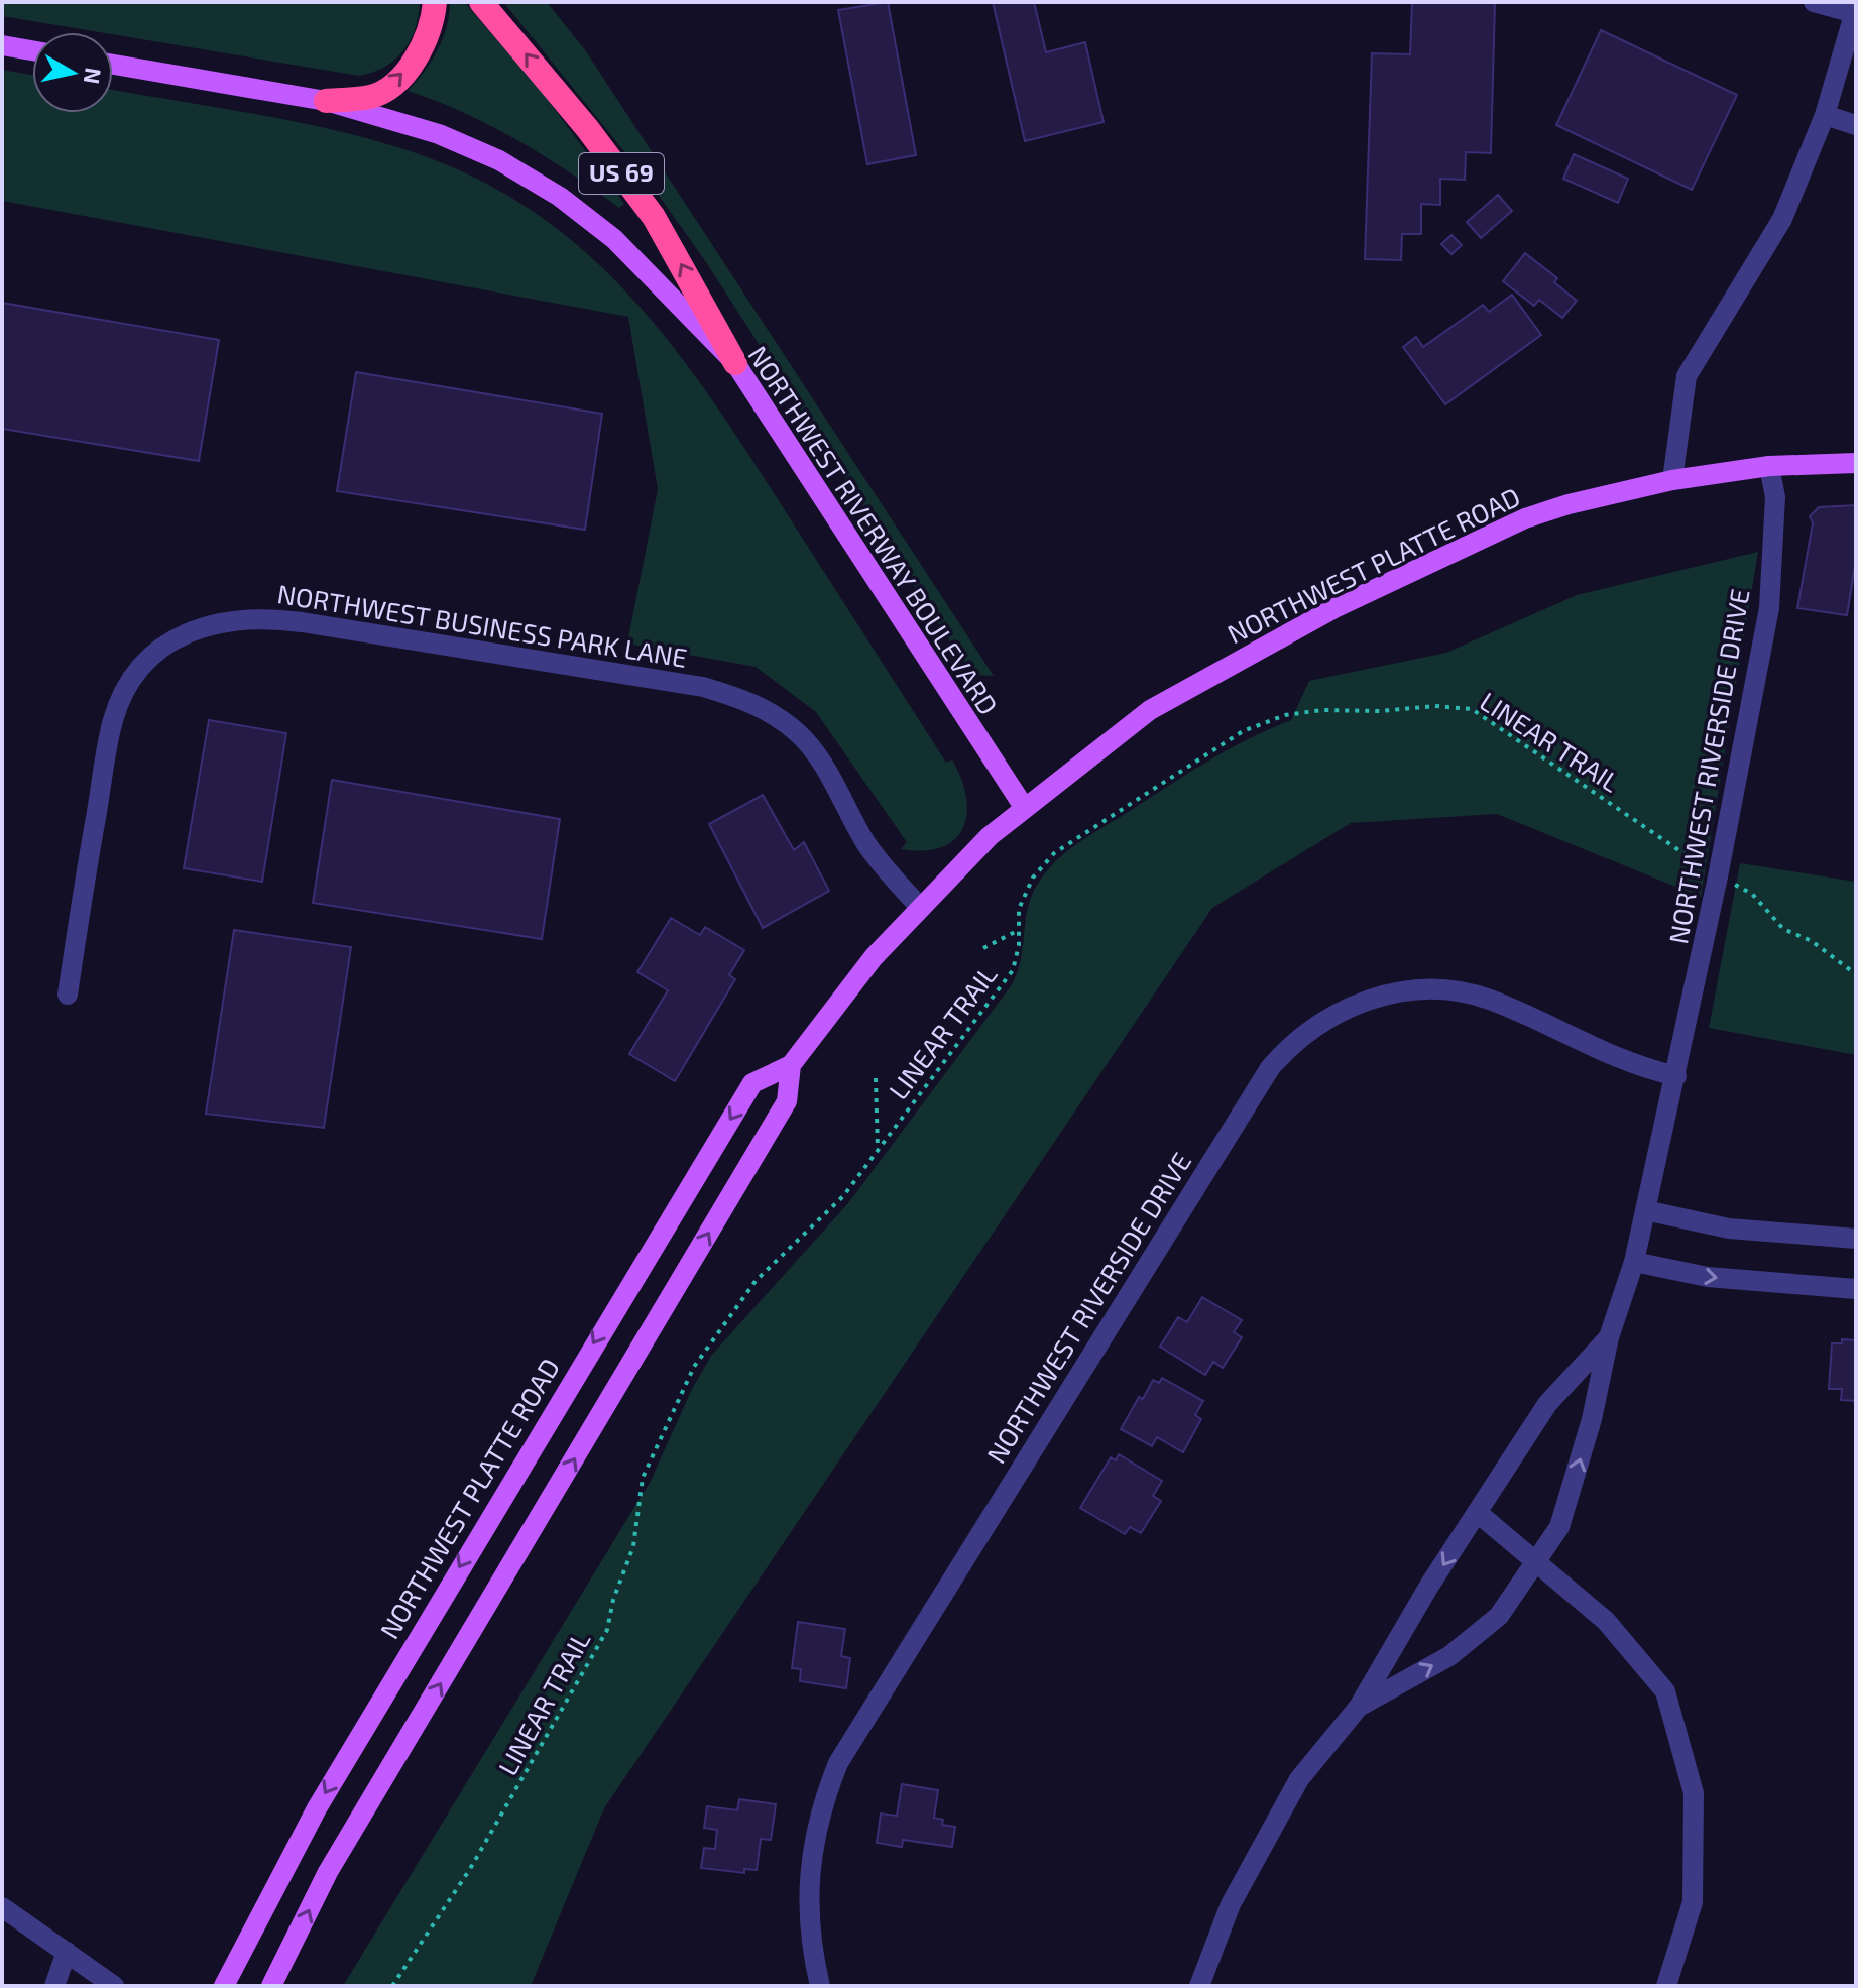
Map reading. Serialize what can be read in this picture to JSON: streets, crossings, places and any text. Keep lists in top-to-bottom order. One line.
{"streets":{"highway":["US 69"],"main road":["NORTHWEST RIVERWAY BOULEVARD","NORTHWEST PLATTE ROAD"],"street":["NORTHWEST BUSINESS PARK LANE","NORTHWEST RIVERSIDE DRIVE"],"path":["LINEAR TRAIL"]},"crossings":[["US 69","NORTHWEST RIVERWAY BOULEVARD"],["NORTHWEST RIVERWAY BOULEVARD","NORTHWEST PLATTE ROAD"],["NORTHWEST PLATTE ROAD","NORTHWEST BUSINESS PARK LANE"],["NORTHWEST PLATTE ROAD","NORTHWEST RIVERSIDE DRIVE"],["LINEAR TRAIL","NORTHWEST RIVERSIDE DRIVE"]],"north":"right"}
